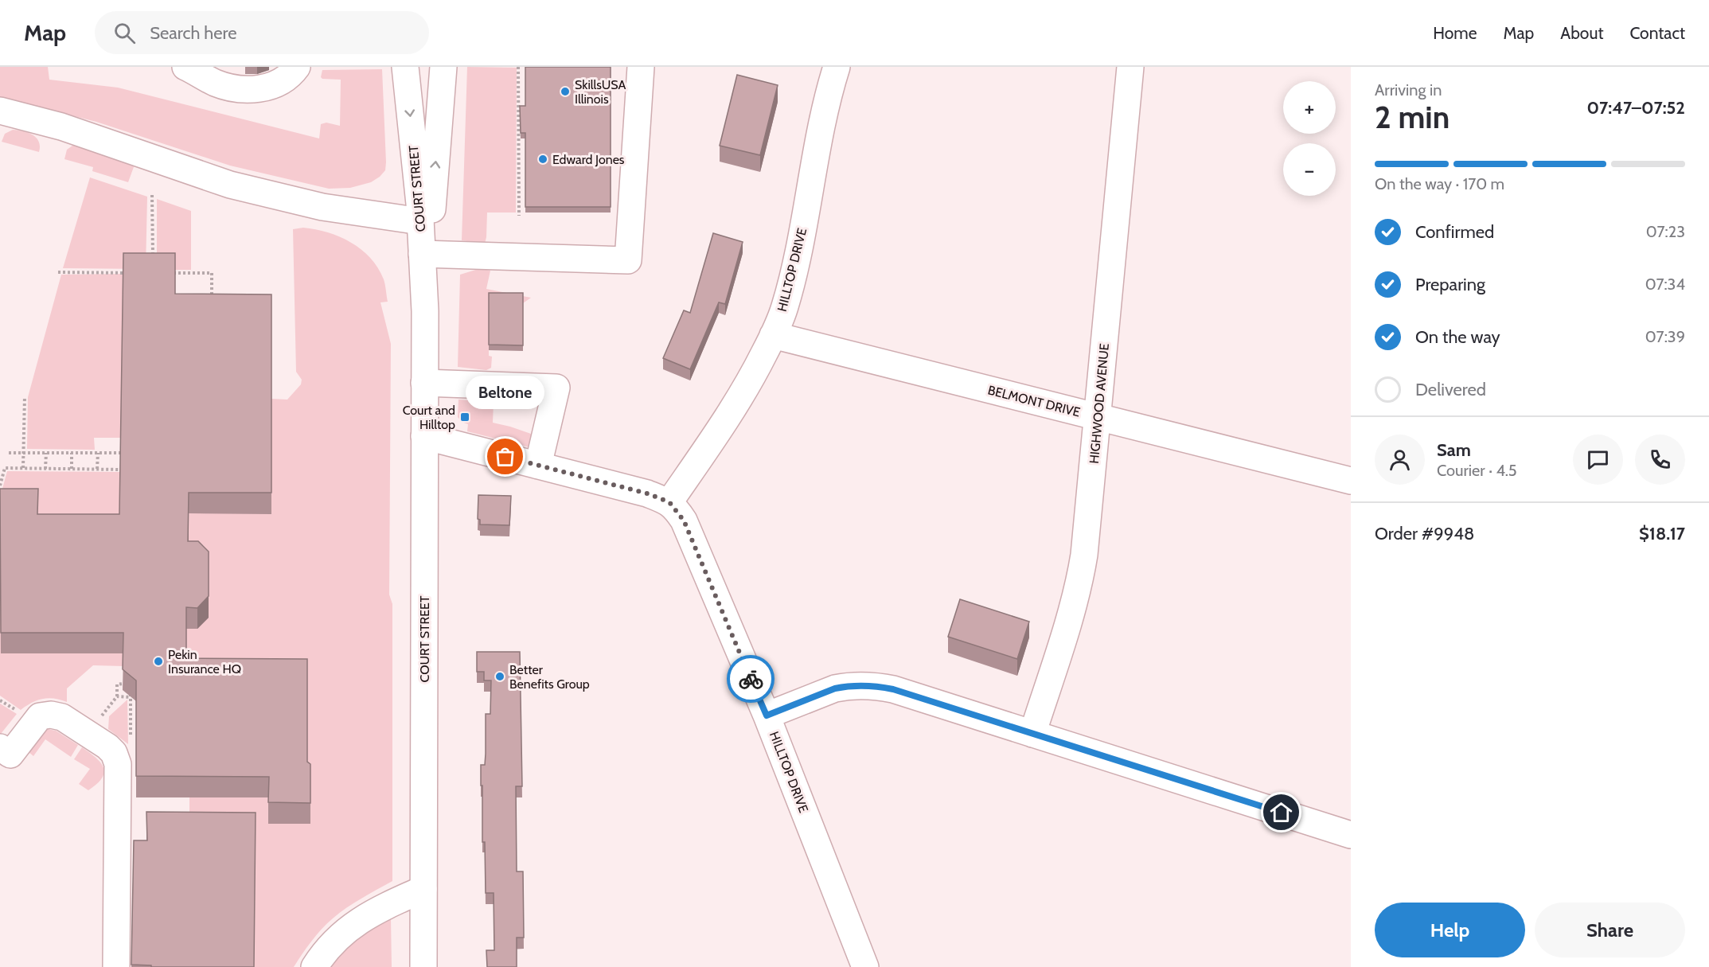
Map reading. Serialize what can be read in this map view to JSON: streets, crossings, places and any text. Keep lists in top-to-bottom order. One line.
{"streets":{"street":["COURT STREET","HILLTOP DRIVE","BELMONT DRIVE","HIGHWOOD AVENUE"]},"crossings":[["HILLTOP DRIVE","BELMONT DRIVE"],["BELMONT DRIVE","HIGHWOOD AVENUE"]],"places":{"other":["SkillsUSA Illinois","Edward Jones","Beltone","Pekin Insurance HQ","Better Benefits Group"],"transit":["Court and Hilltop"]},"page":{"header":"Map","search":"Search here","nav":["Home","Map","About","Contact"],"heading":["2 min","Arriving in","07:47–07:52"],"panel":["Sam","Courier · 4.5","Order #9948","$18.17"],"map_buttons":["+","−"],"bar":"On the way · 170 m","list":[["Confirmed","07:23"],["Preparing","07:34"],["On the way","07:39"],"Delivered"],"bubble":"Beltone","buttons":["Help","Share"]}}
